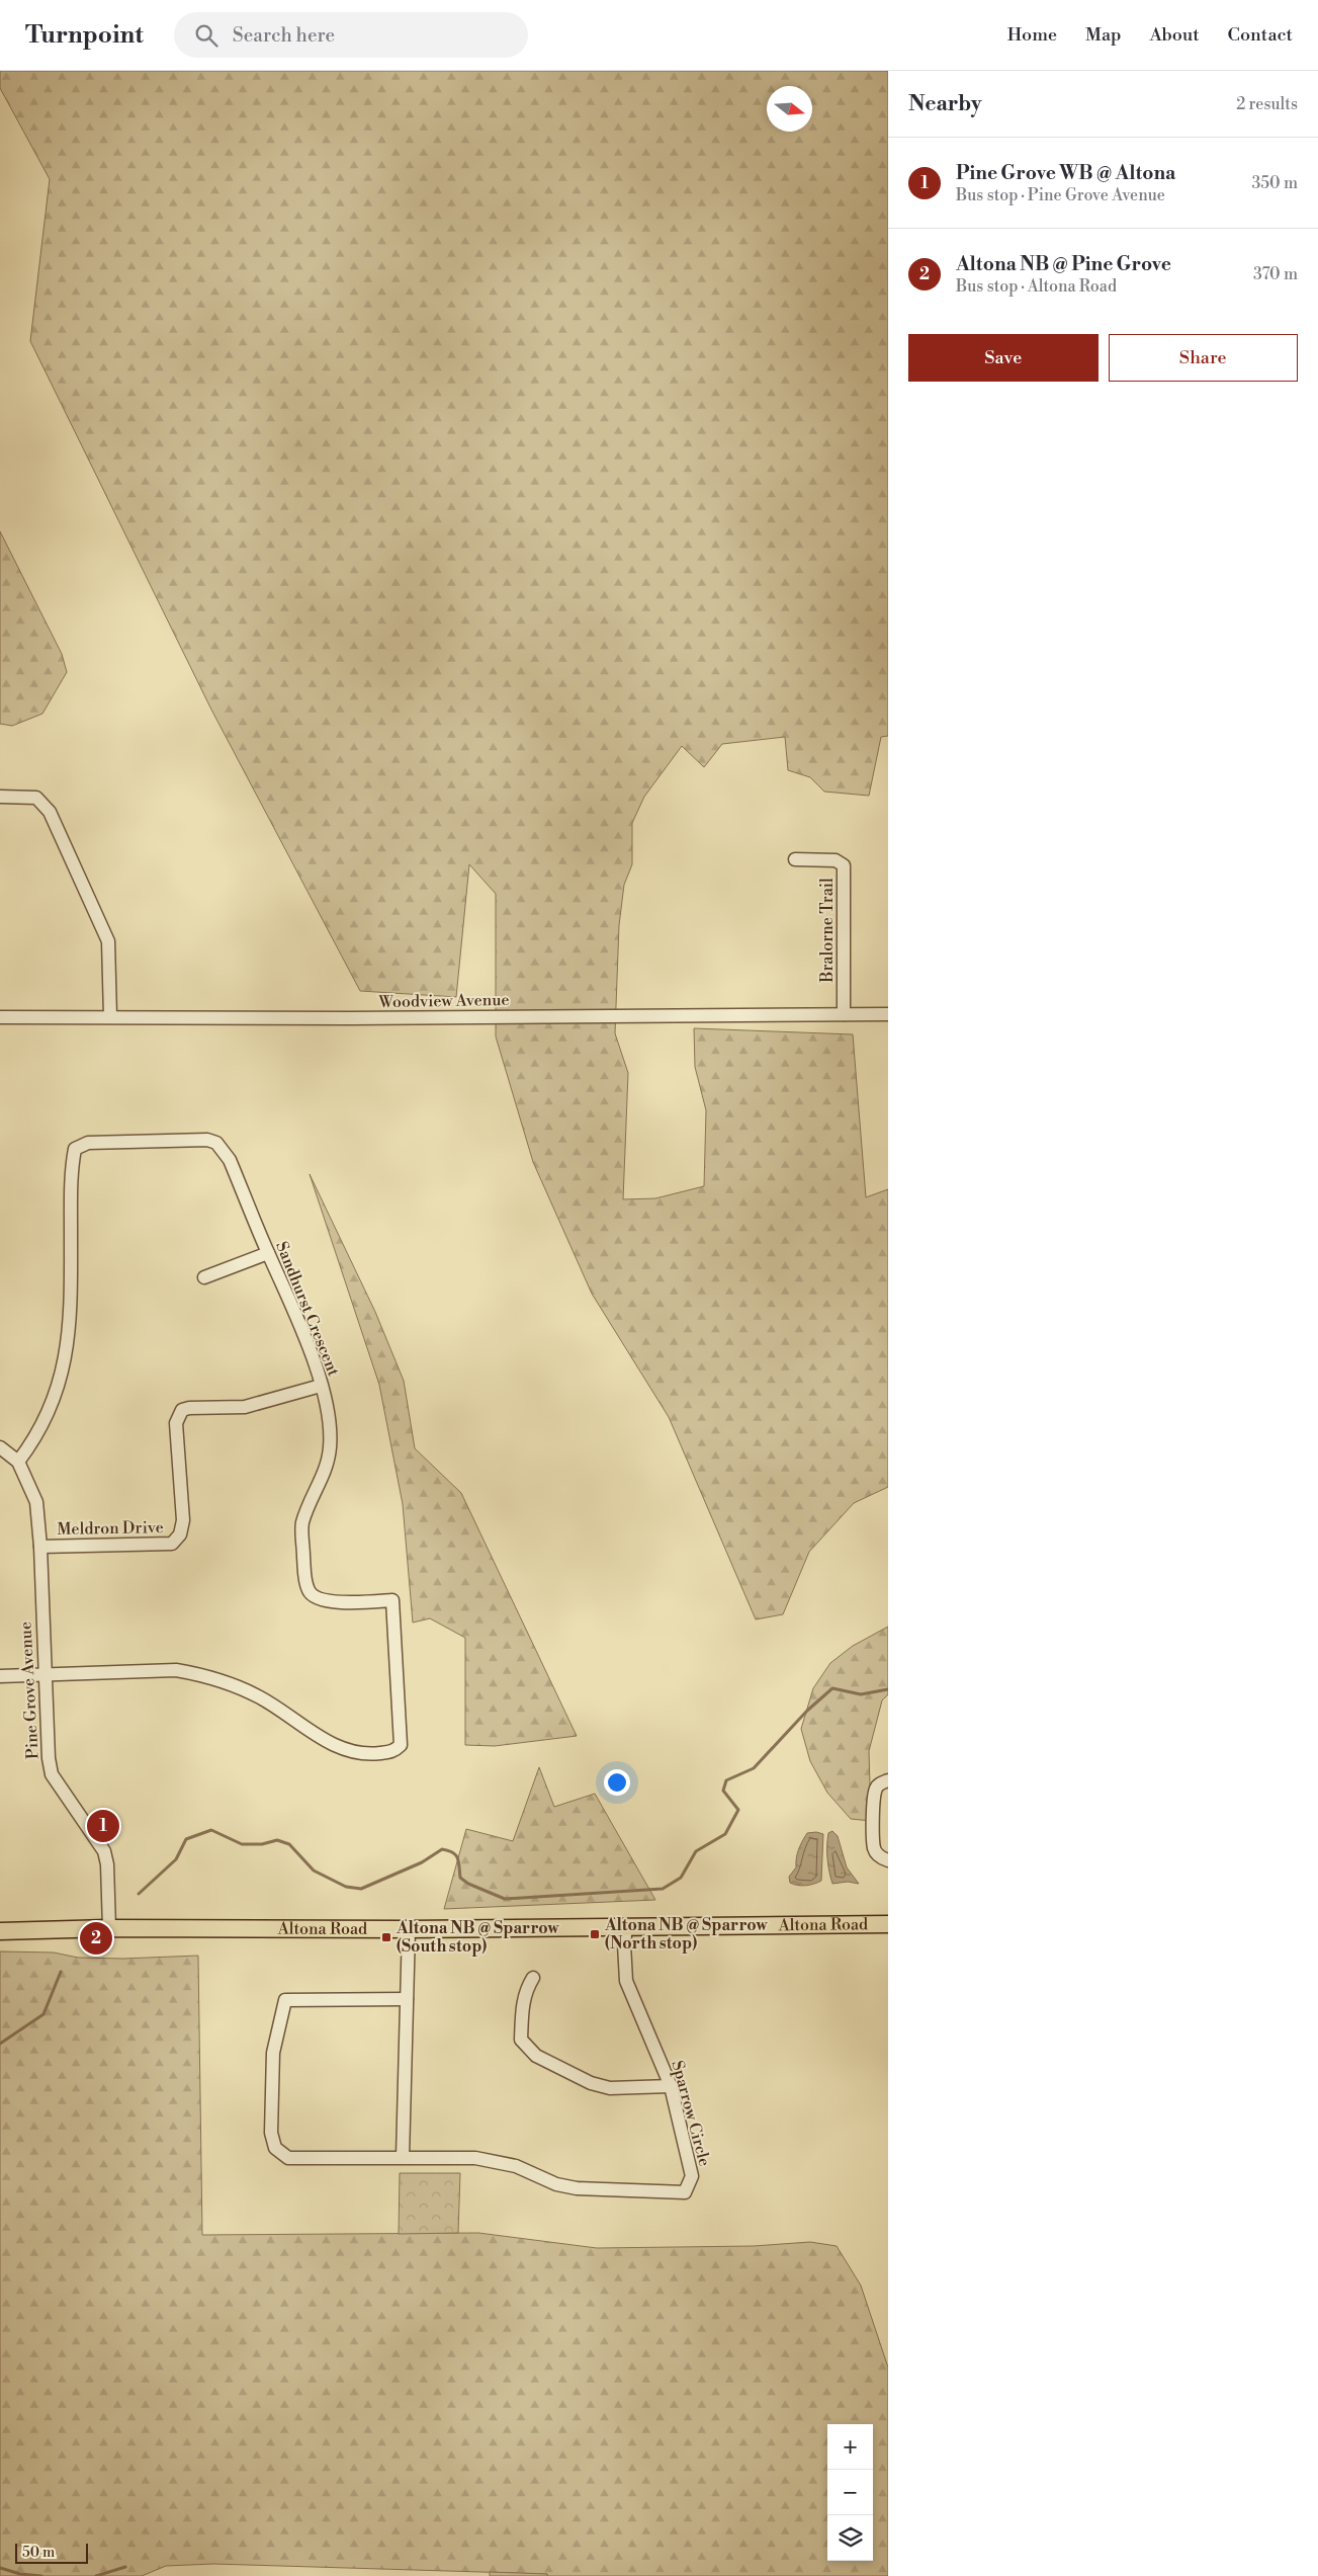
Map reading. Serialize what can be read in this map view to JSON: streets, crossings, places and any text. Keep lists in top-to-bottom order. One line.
{"streets":{"main road":["Altona Road"],"street":["Bralorne Trail","Woodview Avenue","Sandhurst Crescent","Meldron Drive","Pine Grove Avenue","Sparrow Circle"]},"crossings":[["Bralorne Trail","Woodview Avenue"],["Sandhurst Crescent","Meldron Drive"],["Sandhurst Crescent","Pine Grove Avenue"],["Meldron Drive","Pine Grove Avenue"],["Pine Grove Avenue","Altona Road"],["Altona Road","Sparrow Circle"]],"places":{"transit":["Altona NB @ Sparrow (North stop)","Altona NB @ Sparrow (South stop)"]},"scale_bar":"50 m","north":"right","page":{"header":"Turnpoint","search":"Search here","nav":["Home","Map","About","Contact"],"heading":["Nearby","2 results"],"list":[{"mark":"1","name":"Pine Grove WB @ Altona","note":"Bus stop · Pine Grove Avenue","value":"350 m"},{"mark":"2","name":"Altona NB @ Pine Grove","note":"Bus stop · Altona Road","value":"370 m"}],"buttons":["Save","Share"],"pins":["1","2"],"map_buttons":["+","−"],"scale":"50 m"}}
